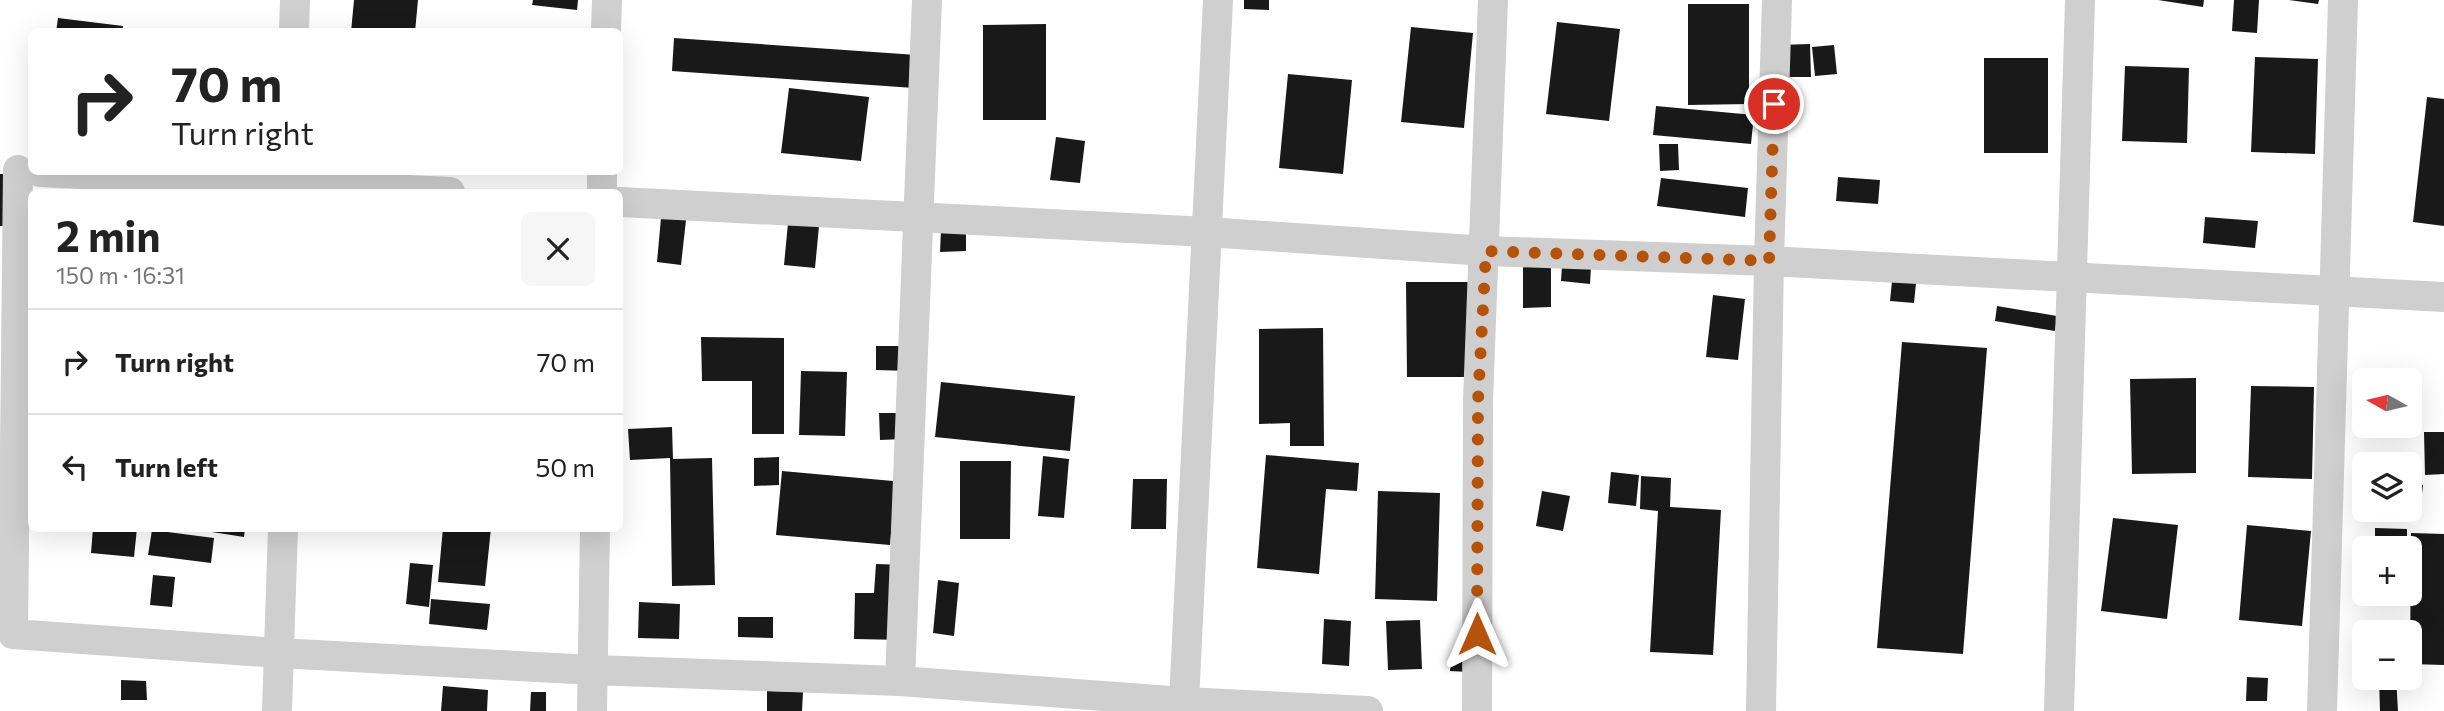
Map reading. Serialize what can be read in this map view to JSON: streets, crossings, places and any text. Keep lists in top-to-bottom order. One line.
{"north":"left","page":{"turn":["70 m","Turn right"],"heading":["2 min","150 m · 16:31"],"list":[{"name":"Turn right","value":"70 m"},{"name":"Turn left","value":"50 m"}],"map_buttons":["+","−"]}}
